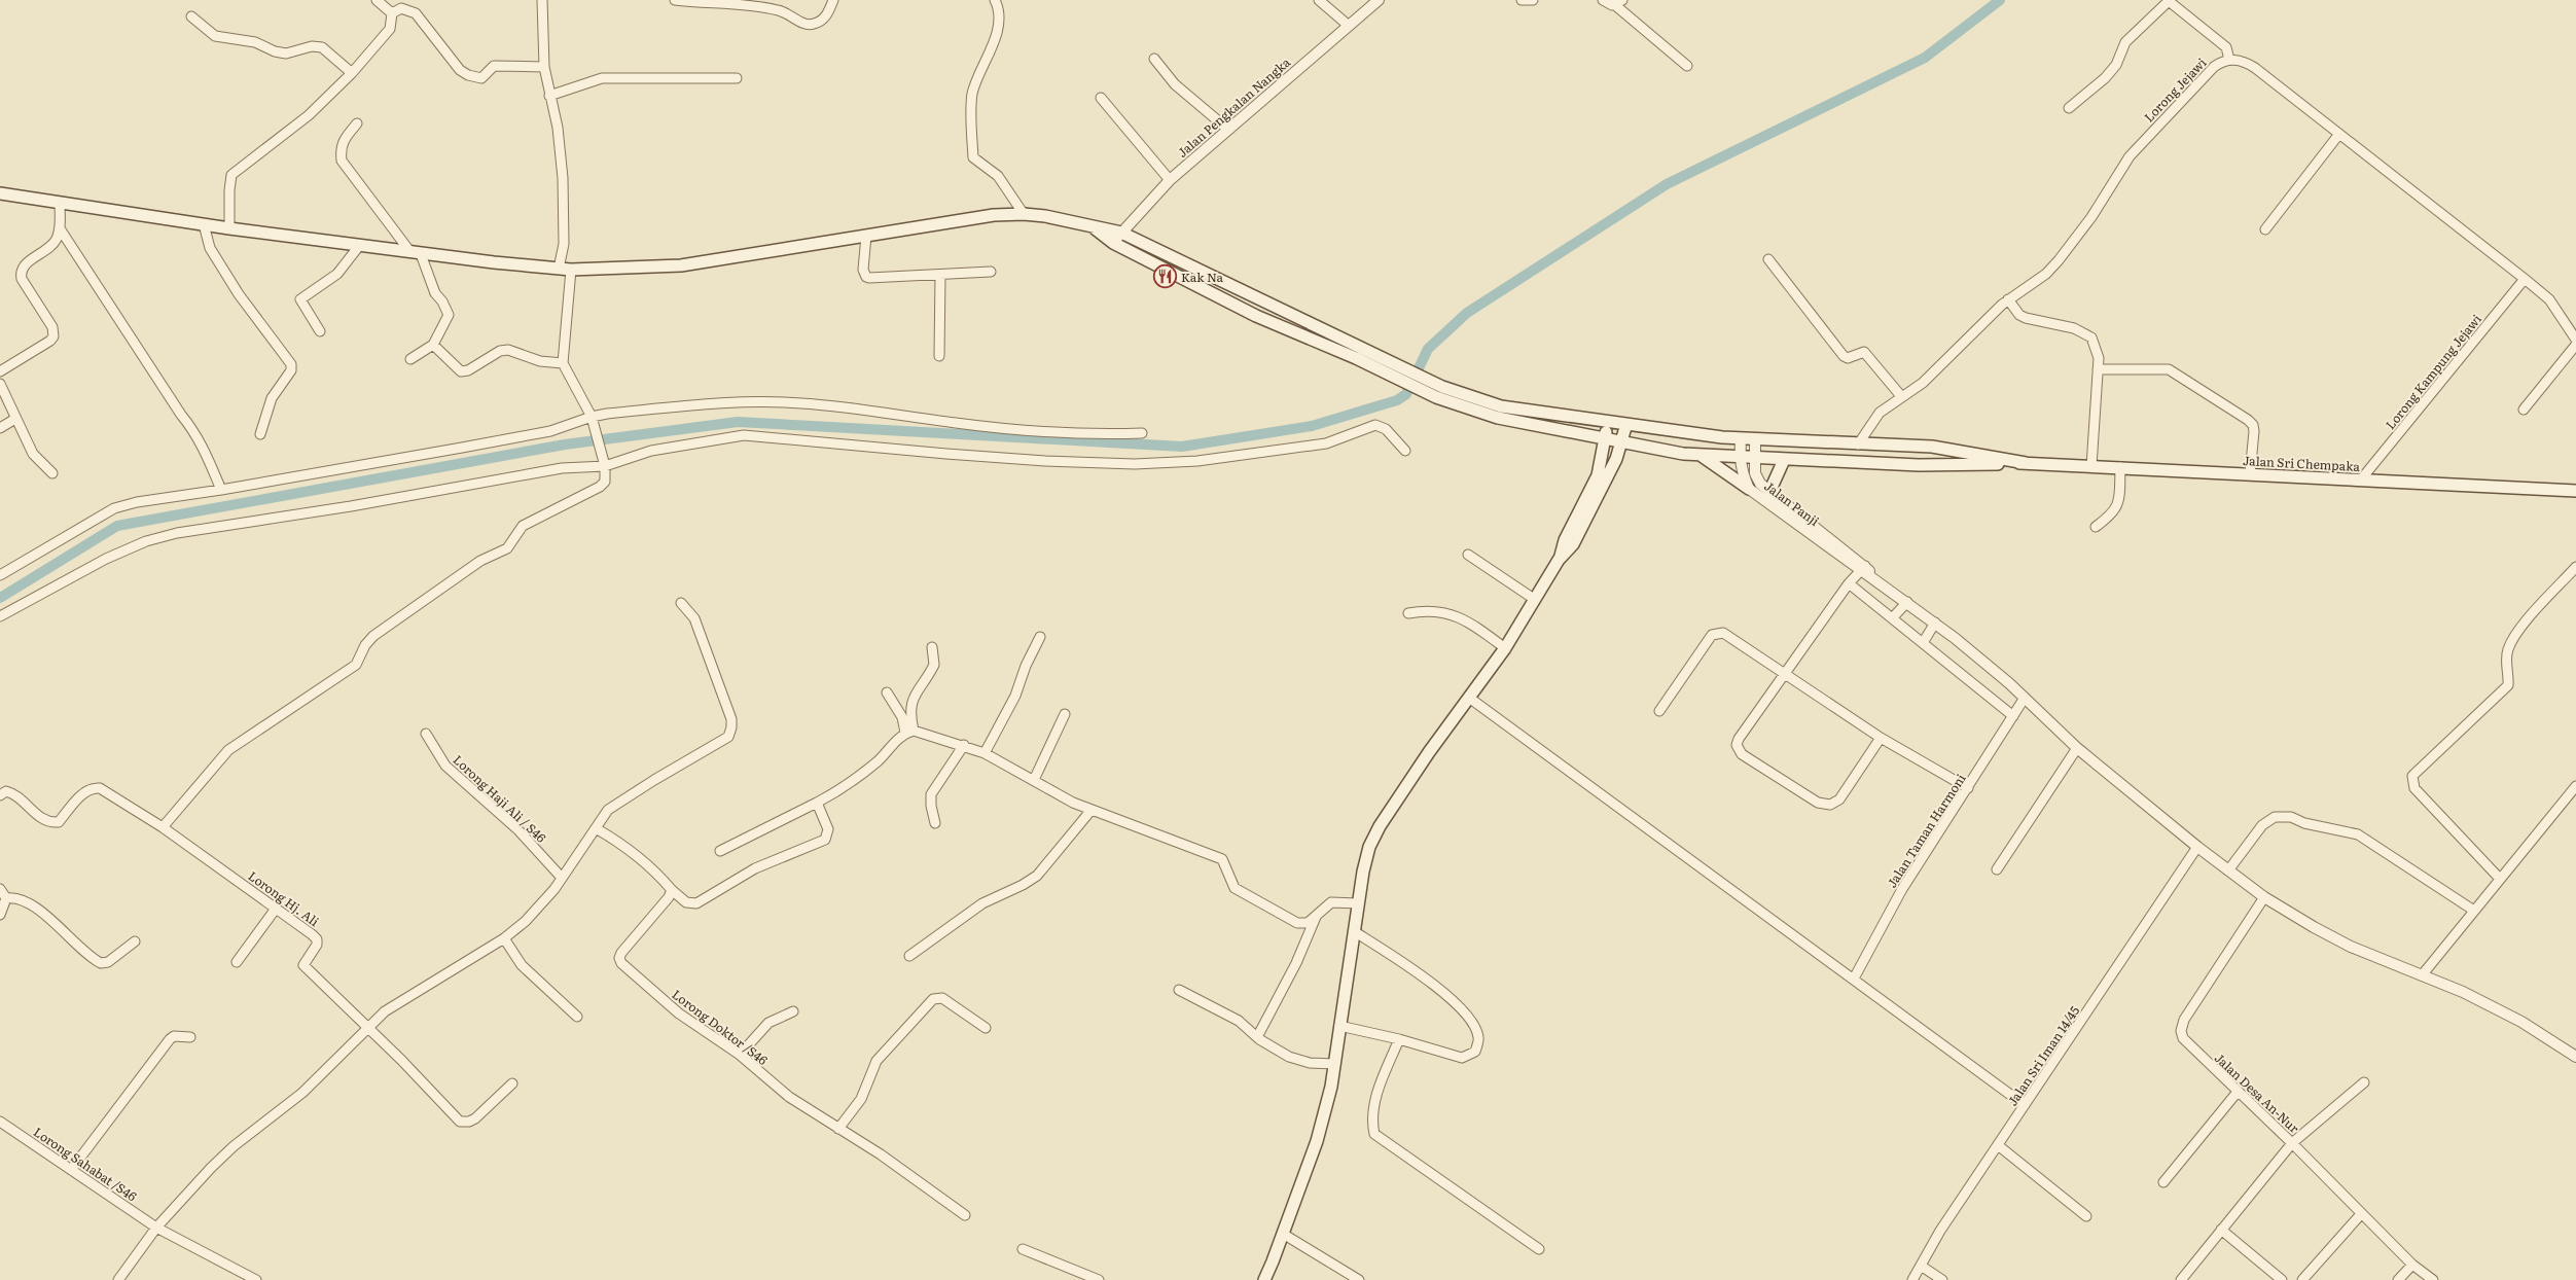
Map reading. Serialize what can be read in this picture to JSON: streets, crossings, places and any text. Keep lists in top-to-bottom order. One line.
{"streets":{"main road":["Jalan Sri Chempaka"],"street":["Lorong Jejawi","Jalan Pengkalan Nangka","Lorong Kampung Jejawi","Jalan Panji","Lorong Haji Ali / S46","Jalan Taman Harmoni","Lorong Hj. Ali","Lorong Doktor /S46","Jalan Sri Iman 14/45","Jalan Desa An-Nur","Lorong Sahabat /S46"]},"crossings":[["Lorong Kampung Jejawi","Jalan Sri Chempaka"]],"places":{"restaurant":["Kak Na"]}}
